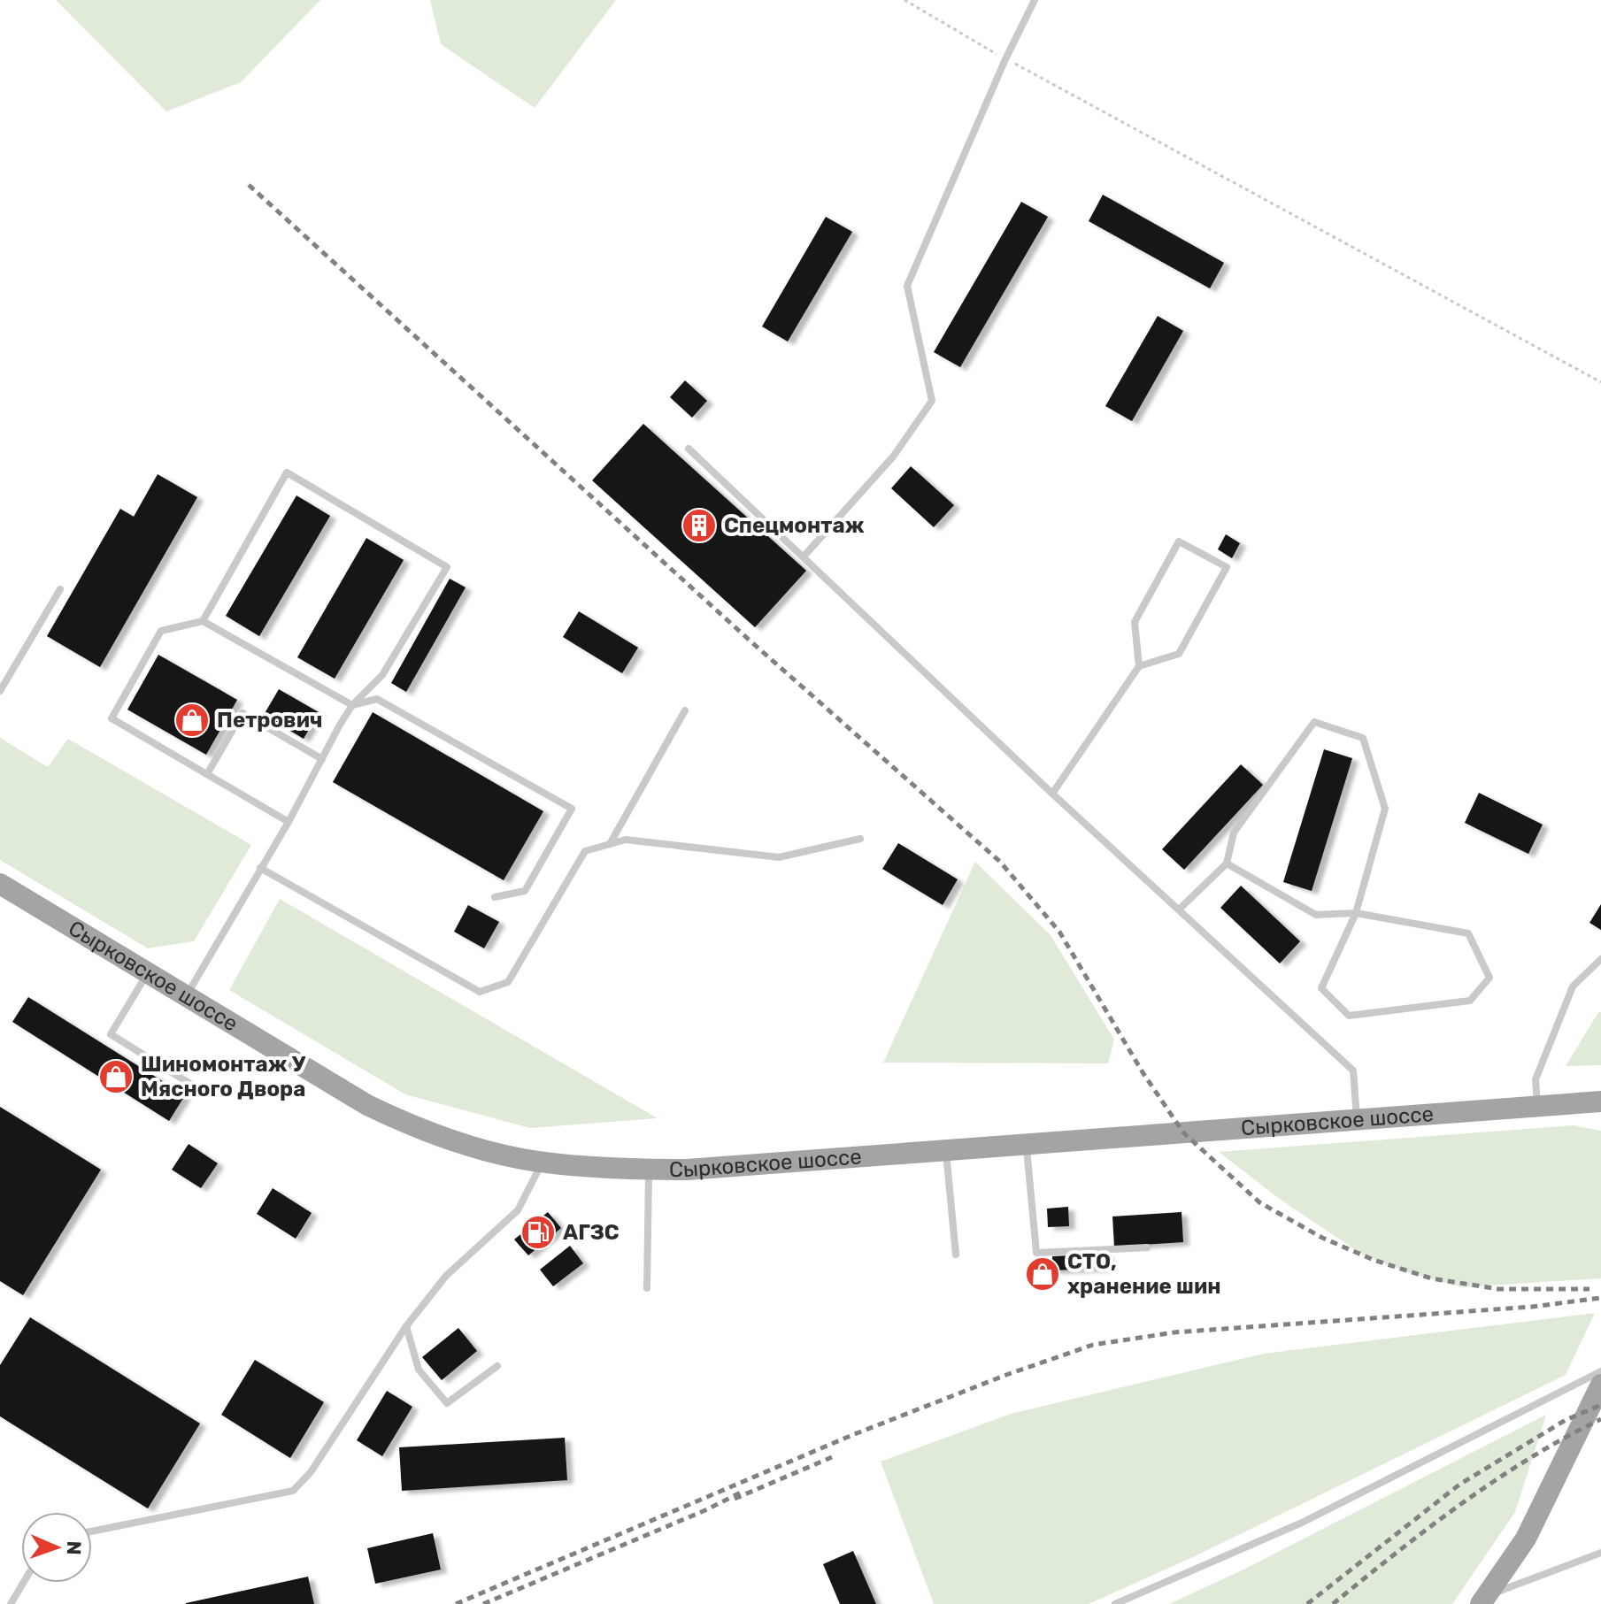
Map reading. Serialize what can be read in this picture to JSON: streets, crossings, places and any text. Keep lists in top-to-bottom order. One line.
{"streets":{"main road":["Сырковское шоссе"]},"places":{"building":["Спецмонтаж"],"shop":["Петрович","Шиномонтаж У Мясного Двора","СТО, хранение шин"],"fuel station":["АГЗС"]},"north":"right"}
